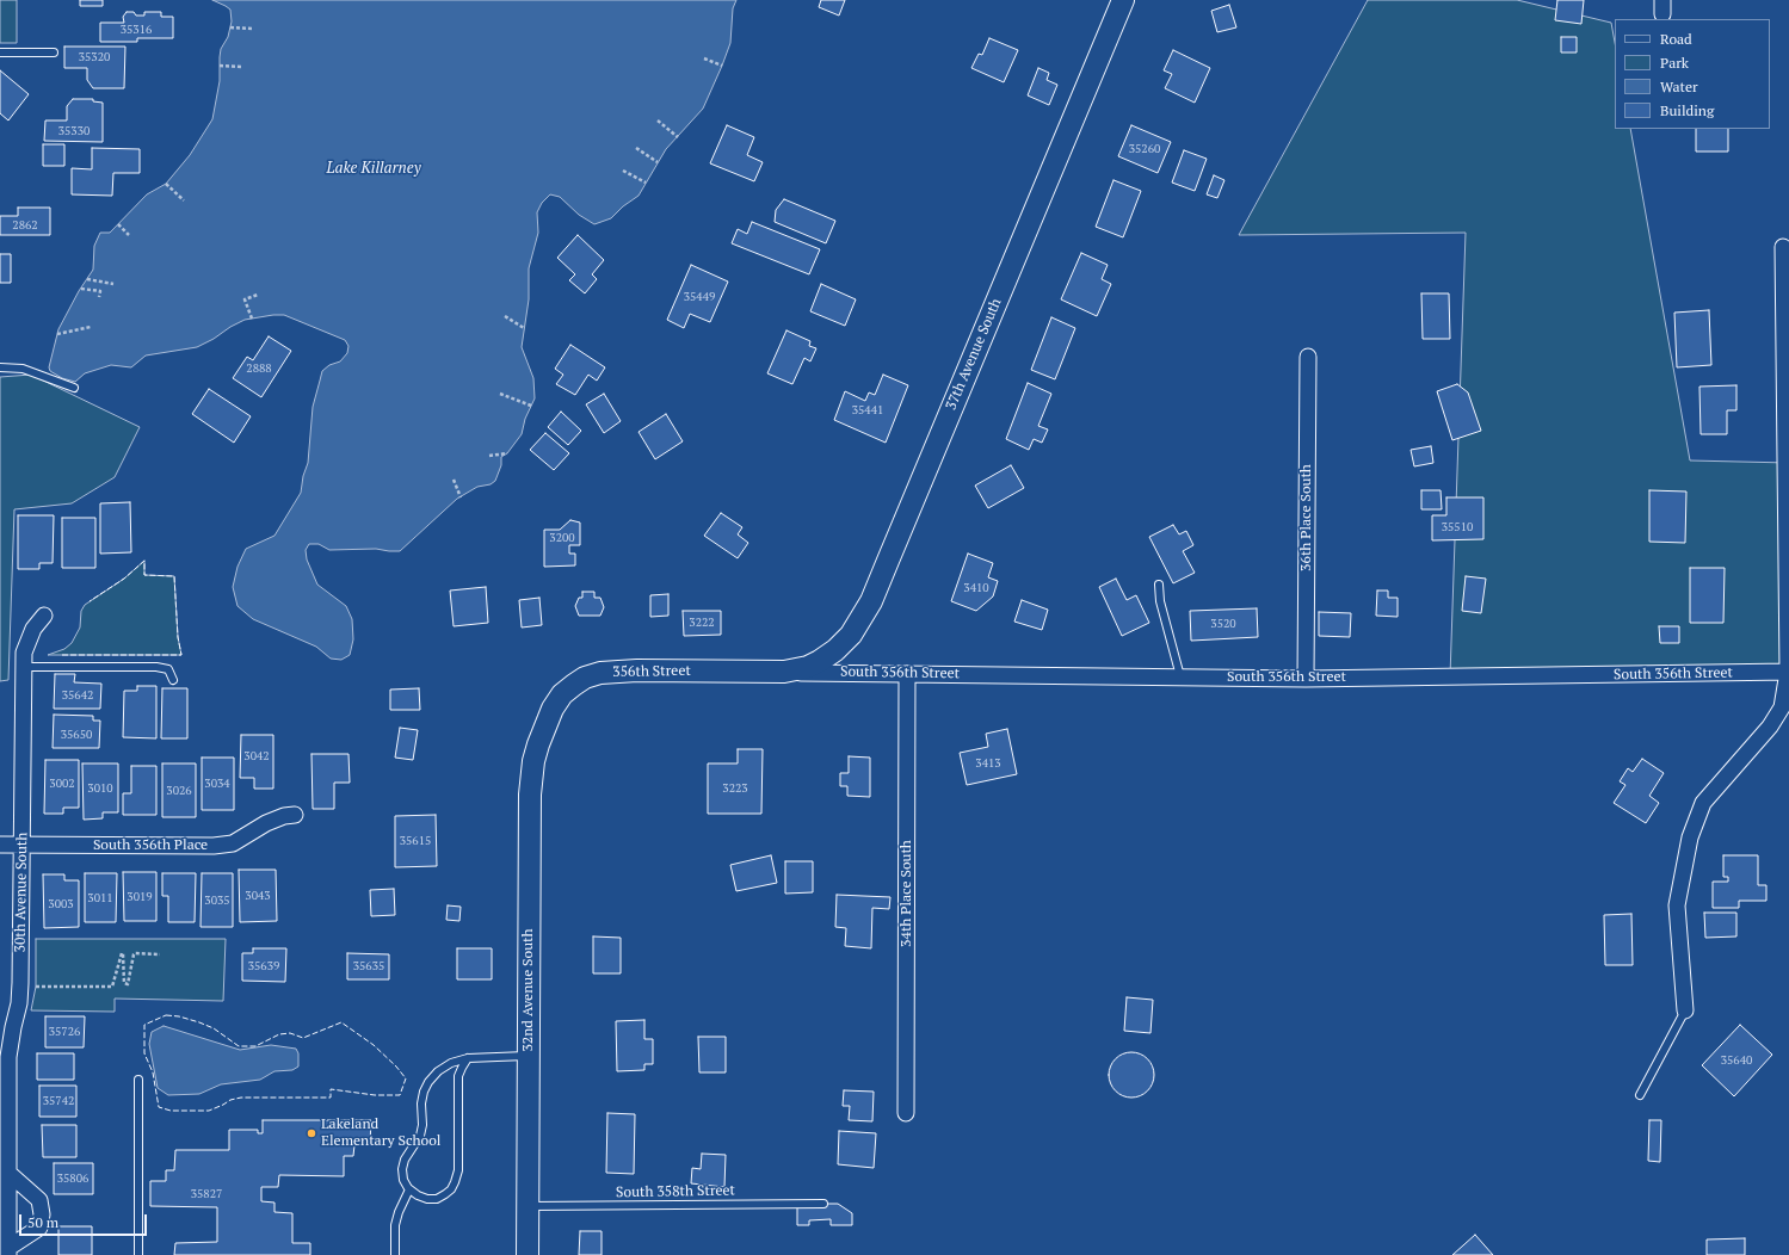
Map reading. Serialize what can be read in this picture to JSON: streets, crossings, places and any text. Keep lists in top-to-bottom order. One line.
{"streets":{"street":["37th Avenue South","36th Place South","356th Street","South 356th Street","South 356th Place","30th Avenue South","34th Place South","32nd Avenue South"],"lane":["South 358th Street"]},"crossings":[["37th Avenue South","356th Street"],["37th Avenue South","South 356th Street"],["36th Place South","South 356th Street"],["356th Street","South 356th Street"],["356th Street","32nd Avenue South"],["South 356th Street","34th Place South"],["South 356th Place","30th Avenue South"],["32nd Avenue South","South 358th Street"]],"water":["Lake Killarney"],"places":["Lakeland Elementary School"],"house_numbers":["35316","35320","35330","35260","2862","35449","2888","35441","35510","3200","3410","3222","3520","35642","35650","3042","3413","3002","3034","3010","3223","3026","35615","3043","3019","3011","3035","3003","35639","35635","35726","35640","35742","35806","35827"],"legend":["Road","Park","Water","Building"],"scale_bar":"50 m"}
